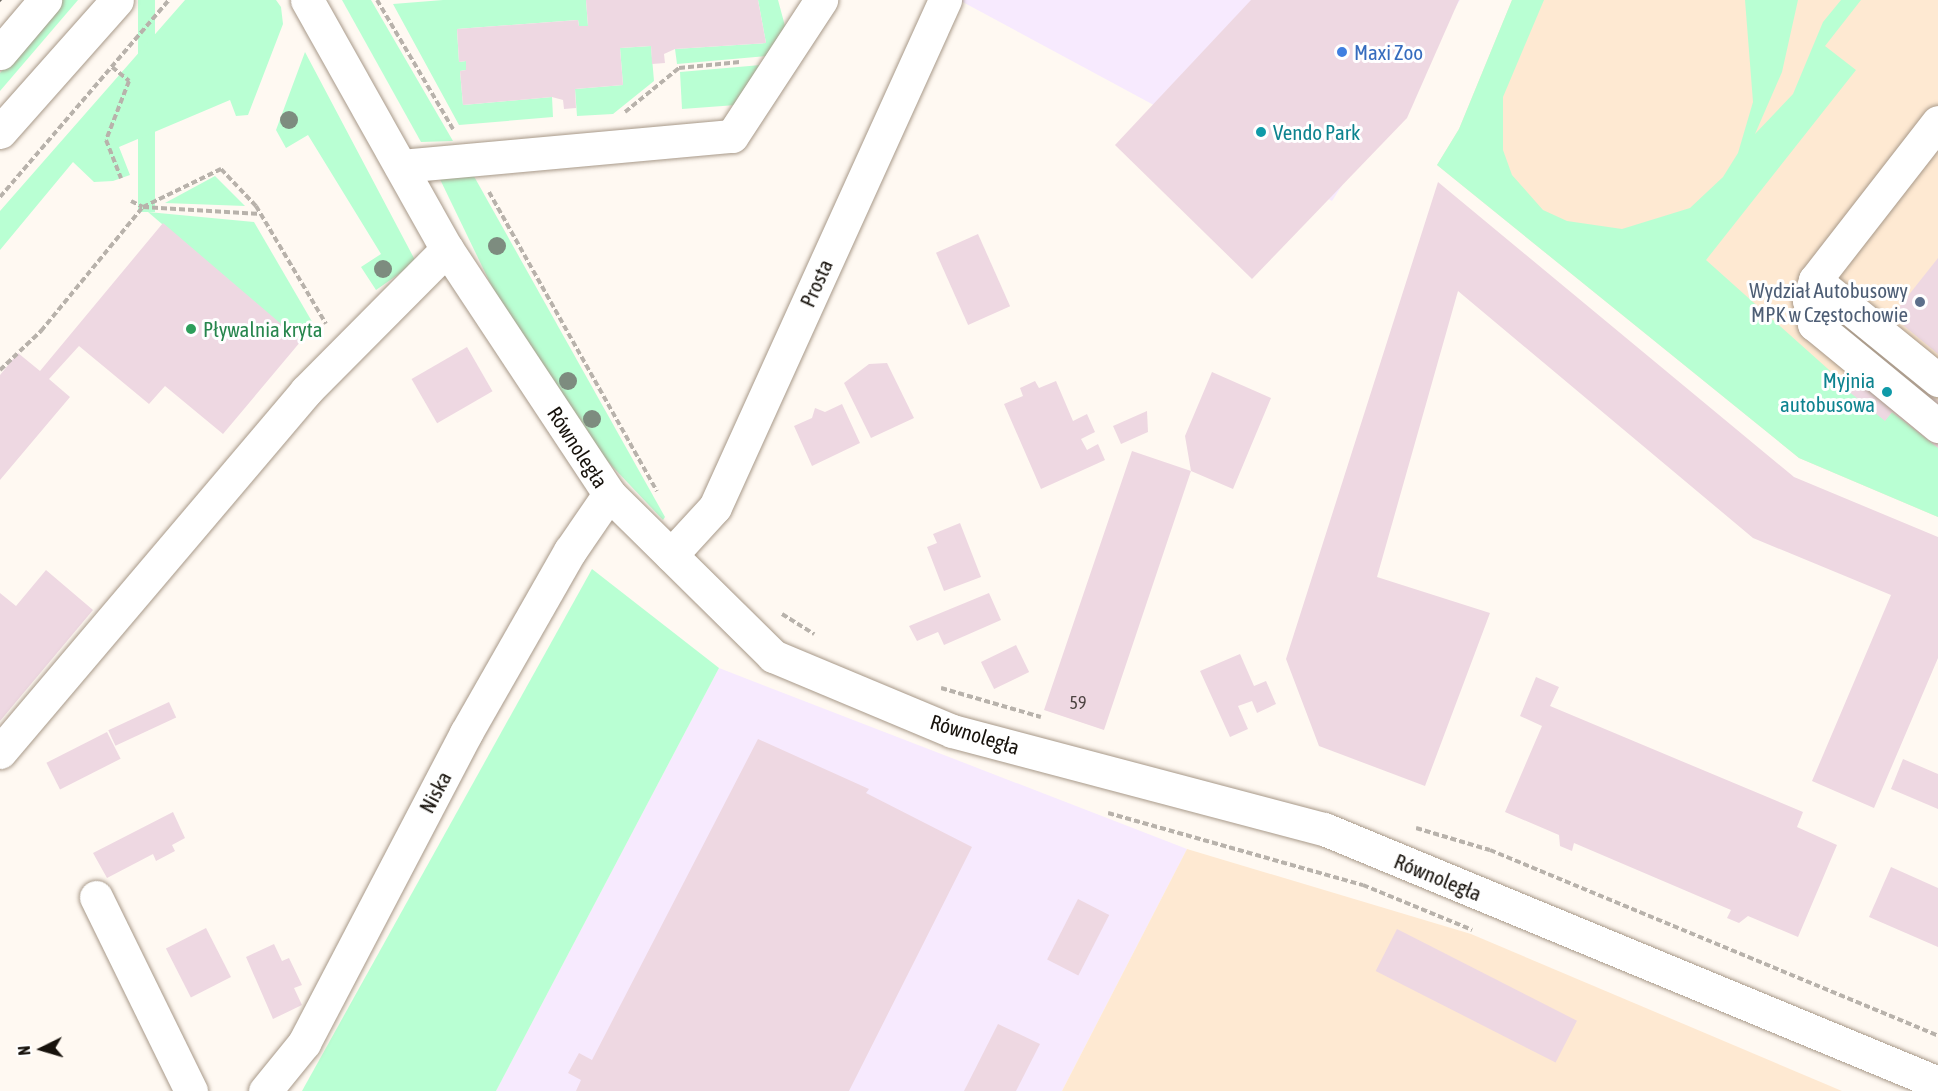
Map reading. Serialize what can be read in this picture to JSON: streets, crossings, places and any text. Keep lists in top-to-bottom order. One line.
{"streets":{"street":["Prosta","Równoległa","Niska"]},"crossings":[["Prosta","Równoległa"],["Równoległa","Niska"]],"places":["Maxi Zoo","Vendo Park","Wydział Autobusowy MPK w Częstochowie","Pływalnia kryta","Myjnia autobusowa"],"house_numbers":["59"],"north":"left"}
